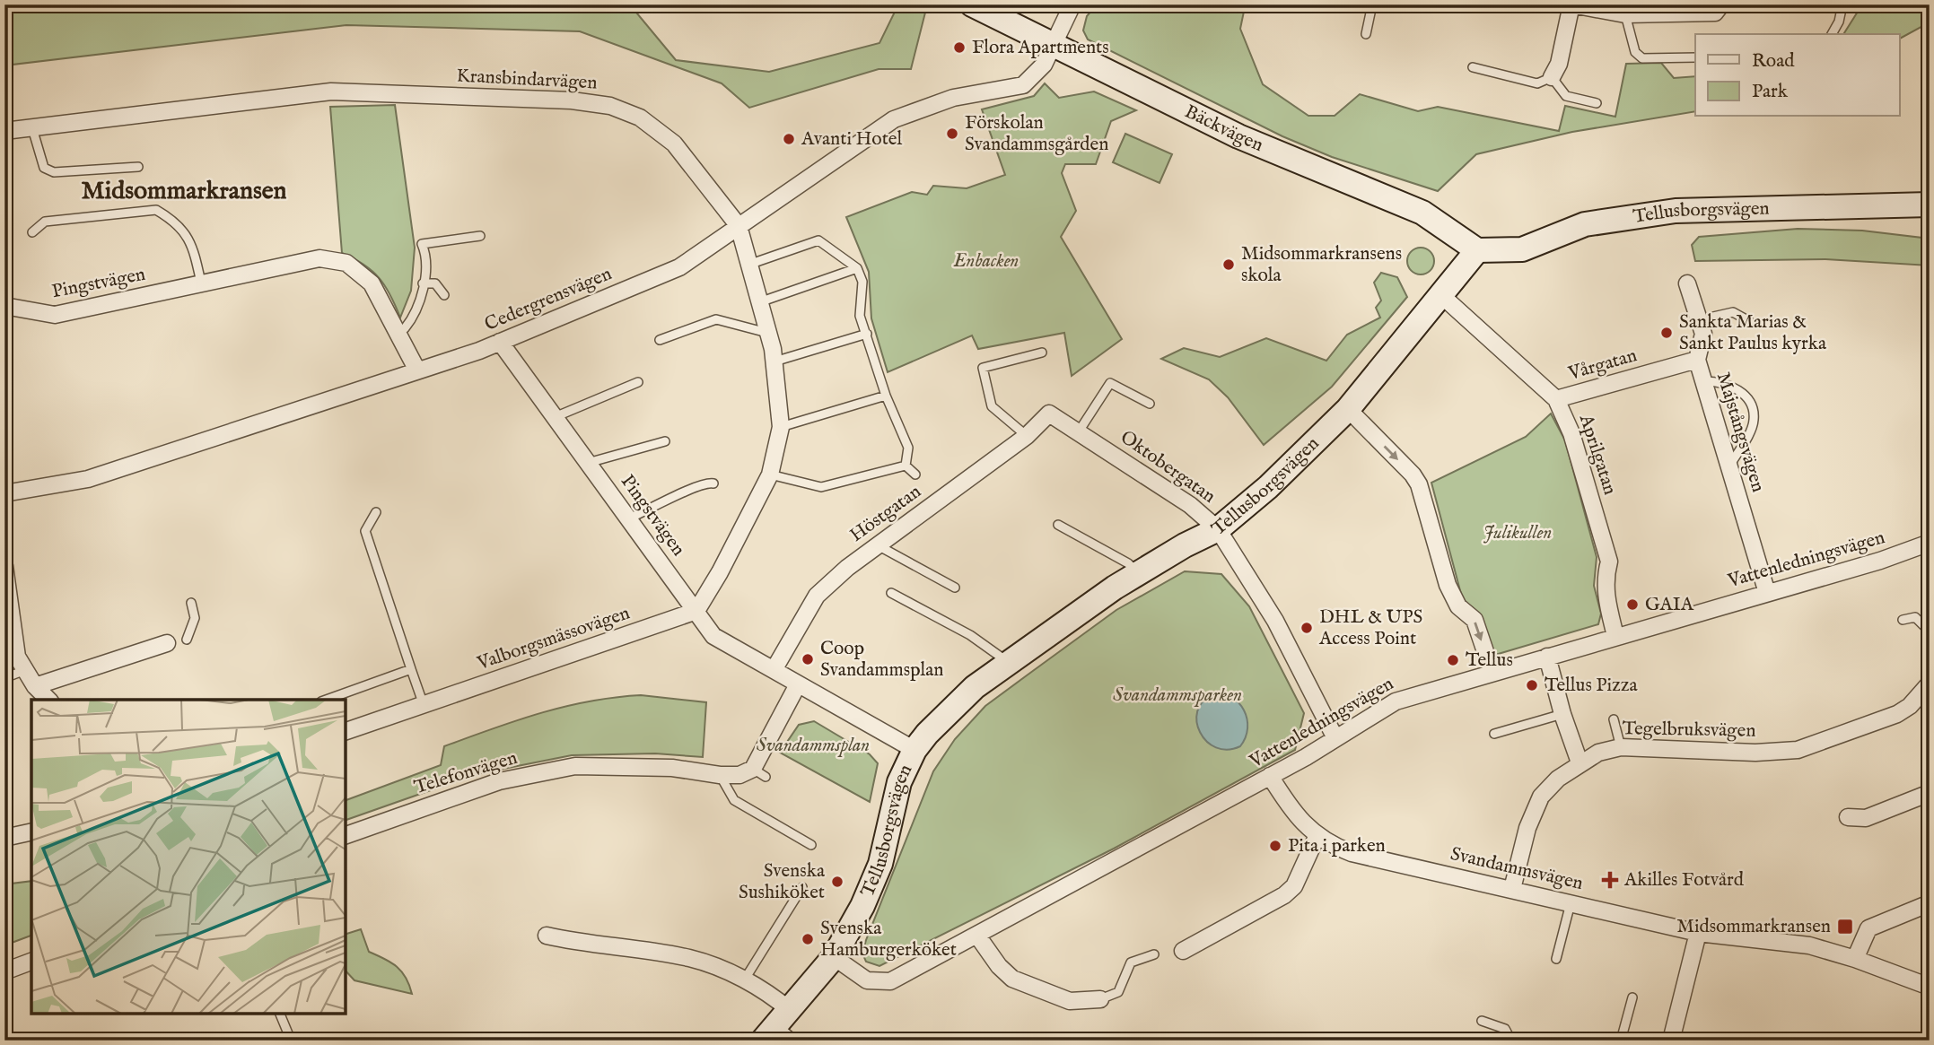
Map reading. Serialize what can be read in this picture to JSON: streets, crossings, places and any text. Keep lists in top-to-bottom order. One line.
{"streets":{"street":["Kransbindarvägen","Bäckvägen","Tellusborgsvägen","Pingstvägen","Cedergrensvägen","Vårgatan","Majstångsvägen","Aprilgatan","Oktobergatan","Höstgatan","Vattenledningsvägen","Valborgsmässovägen","Tegelbruksvägen","Telefonvägen","Svandammsvägen"]},"crossings":[["Kransbindarvägen","Pingstvägen"],["Kransbindarvägen","Cedergrensvägen"],["Kransbindarvägen","Valborgsmässovägen"],["Bäckvägen","Tellusborgsvägen"],["Bäckvägen","Cedergrensvägen"],["Tellusborgsvägen","Aprilgatan"],["Tellusborgsvägen","Oktobergatan"],["Tellusborgsvägen","Vattenledningsvägen"],["Pingstvägen","Cedergrensvägen"],["Pingstvägen","Höstgatan"],["Pingstvägen","Valborgsmässovägen"],["Pingstvägen","Telefonvägen"],["Vårgatan","Majstångsvägen"],["Vårgatan","Aprilgatan"],["Majstångsvägen","Vattenledningsvägen"],["Aprilgatan","Vattenledningsvägen"],["Oktobergatan","Höstgatan"],["Oktobergatan","Vattenledningsvägen"],["Vattenledningsvägen","Svandammsvägen"],["Tegelbruksvägen","Svandammsvägen"]],"districts":["Midsommarkransen"],"parks":["Enbacken","Julikullen","Svandammsparken","Svandammsplan"],"places":{"other":["Flora Apartments","Förskolan Svandammsgården","Avanti Hotel","Midsommarkransens skola","Sankta Marias & Sankt Paulus kyrka","GAIA","DHL & UPS Access Point","Coop Svandammsplan","Tellus","Tellus Pizza","Pita i parken","Svenska Sushiköket","Svenska Hamburgerköket"],"health":["Akilles Fotvård"],"transit":["Midsommarkransen"]},"legend":["Road","Park"]}
